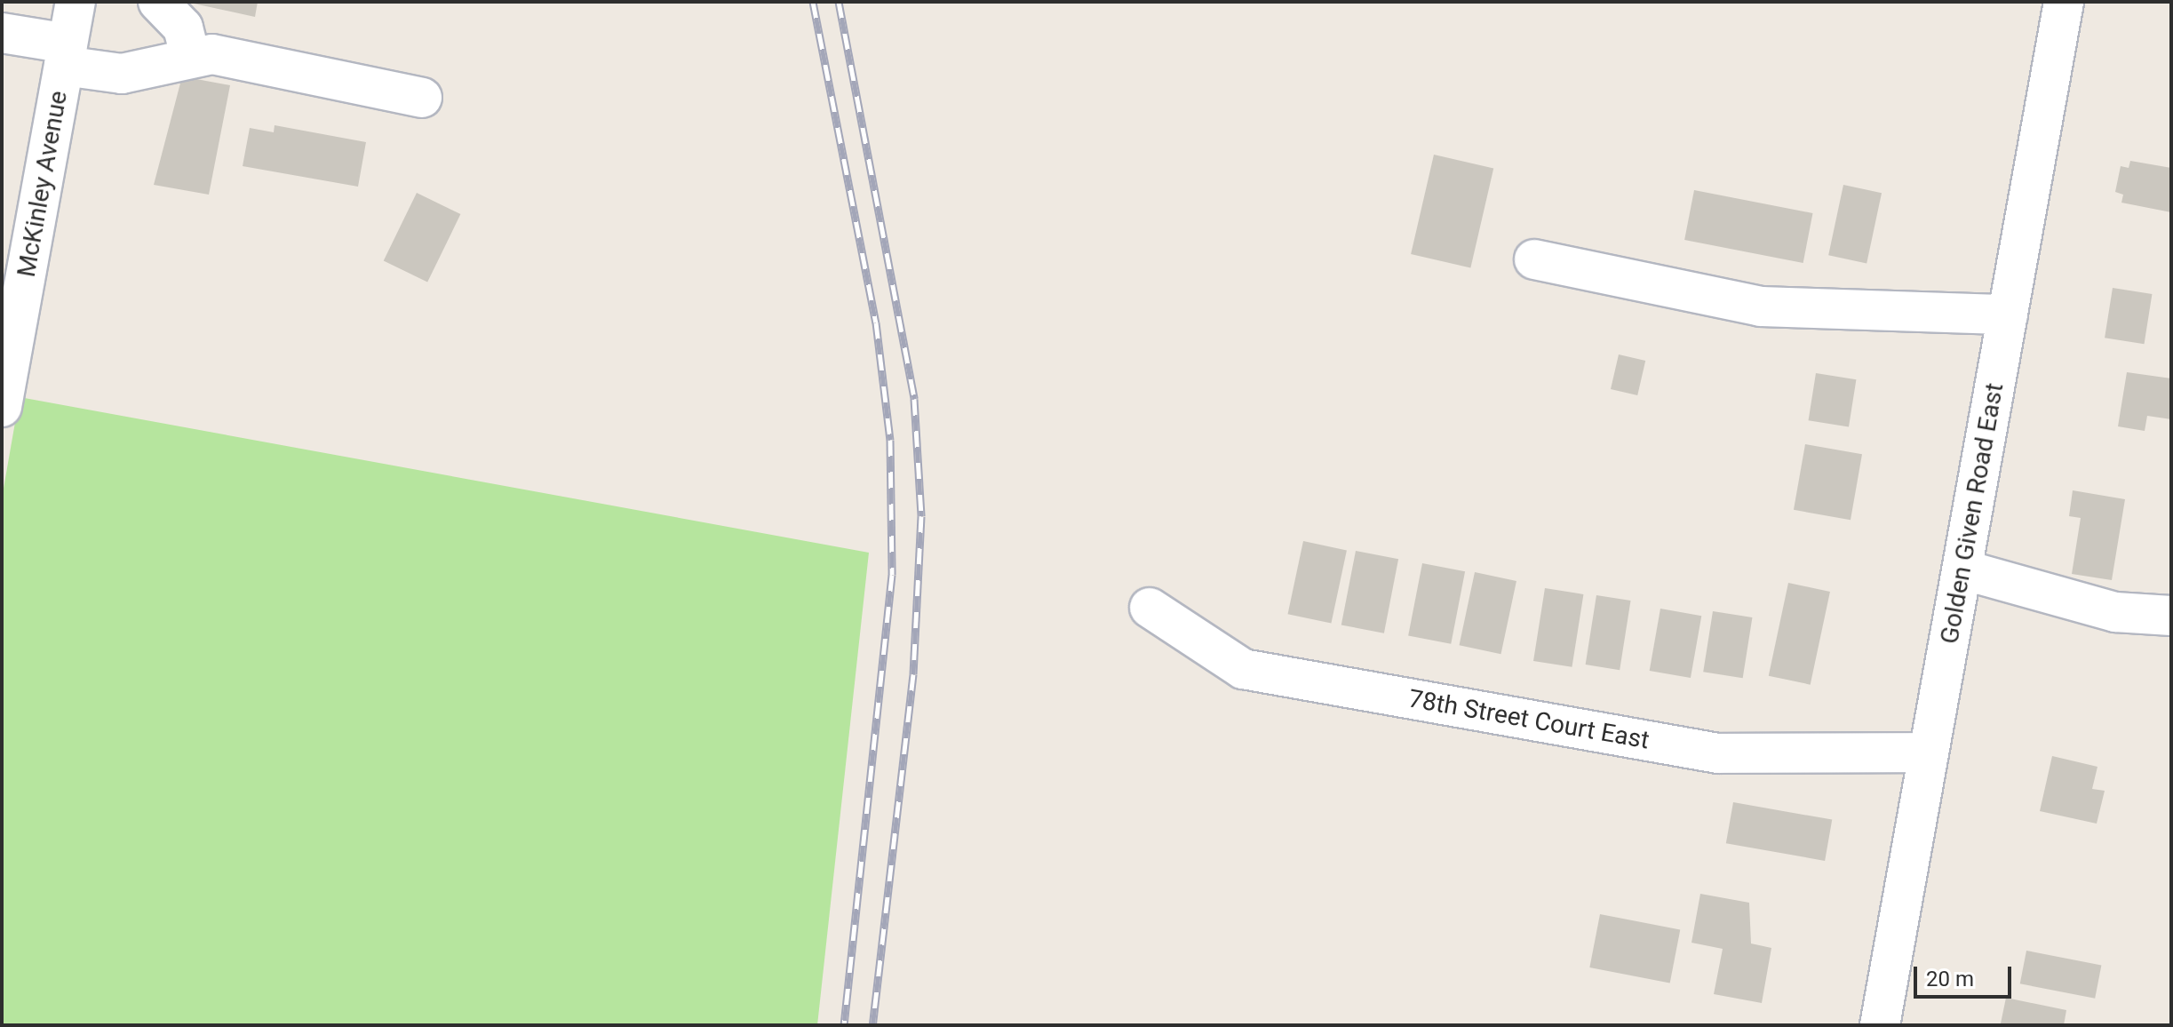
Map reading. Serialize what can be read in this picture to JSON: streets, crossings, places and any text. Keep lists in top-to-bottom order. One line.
{"streets":{"street":["McKinley Avenue","Golden Given Road East","78th Street Court East"]},"crossings":[["Golden Given Road East","78th Street Court East"]],"scale_bar":"20 m"}
